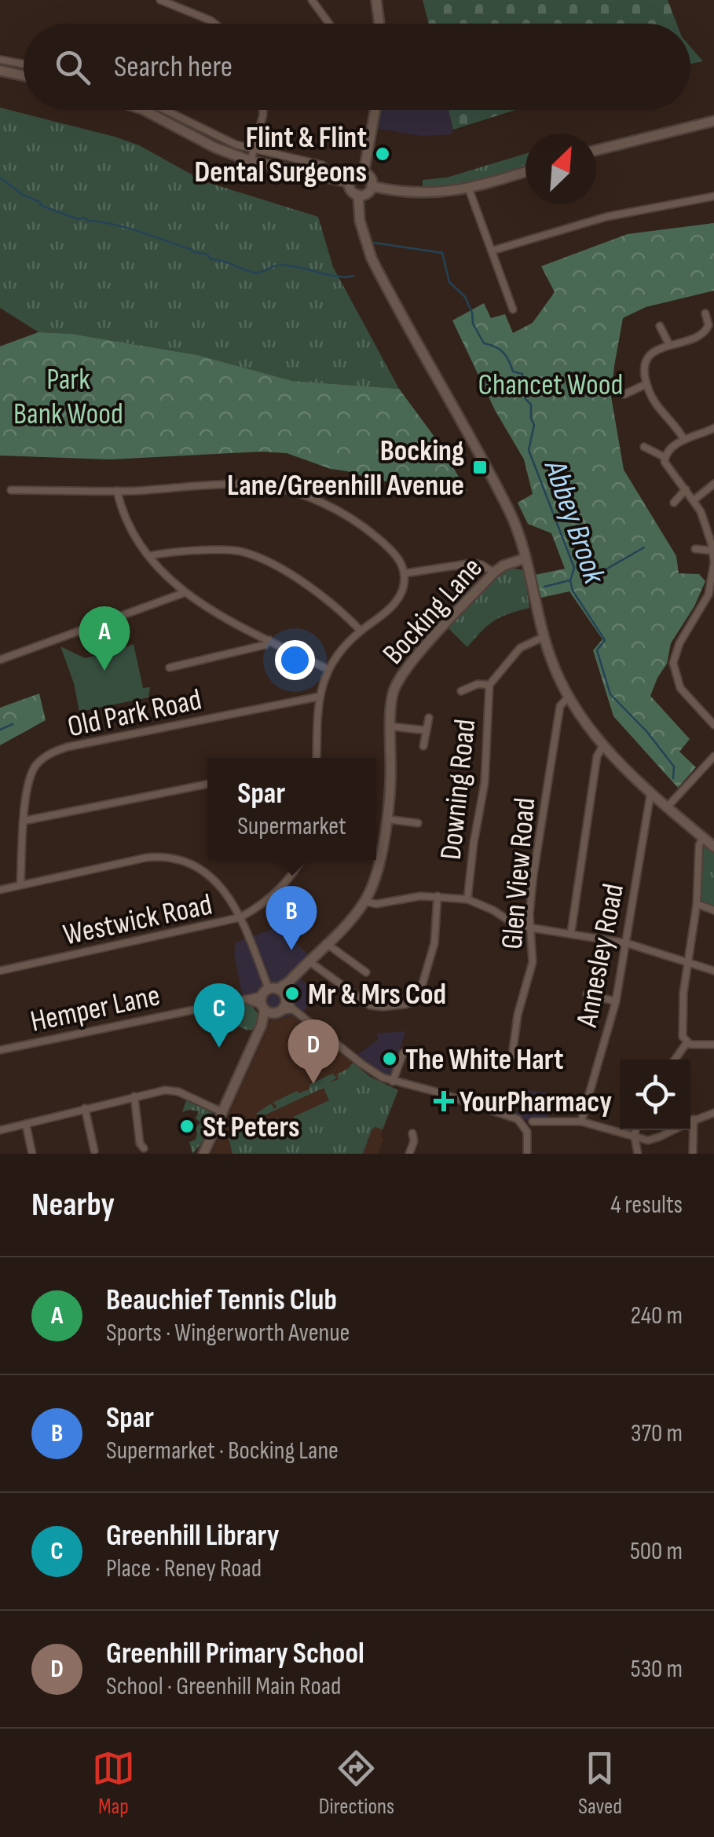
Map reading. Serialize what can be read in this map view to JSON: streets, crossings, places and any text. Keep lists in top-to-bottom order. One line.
{"streets":{"street":["Bocking Lane","Old Park Road","Downing Road","Glen View Road","Westwick Road","Annesley Road","Hemper Lane"]},"crossings":[["Bocking Lane","Hemper Lane"]],"water":["Abbey Brook"],"parks":["Park Bank Wood","Chancet Wood"],"places":{"other":["Flint & Flint Dental Surgeons","Mr & Mrs Cod","The White Hart","St Peters"],"transit":["Bocking Lane/Greenhill Avenue"],"health":["YourPharmacy"]},"north":"top right","page":{"search":"Search here","pins":["A","B","C","D"],"popup":["Spar","Supermarket"],"heading":["Nearby","4 results"],"list":[{"mark":"A","name":"Beauchief Tennis Club","note":"Sports · Wingerworth Avenue","value":"240 m"},{"mark":"B","name":"Spar","note":"Supermarket · Bocking Lane","value":"370 m"},{"mark":"C","name":"Greenhill Library","note":"Place · Reney Road","value":"500 m"},{"mark":"D","name":"Greenhill Primary School","note":"School · Greenhill Main Road","value":"530 m"}],"nav":["Map","Directions","Saved"]}}
